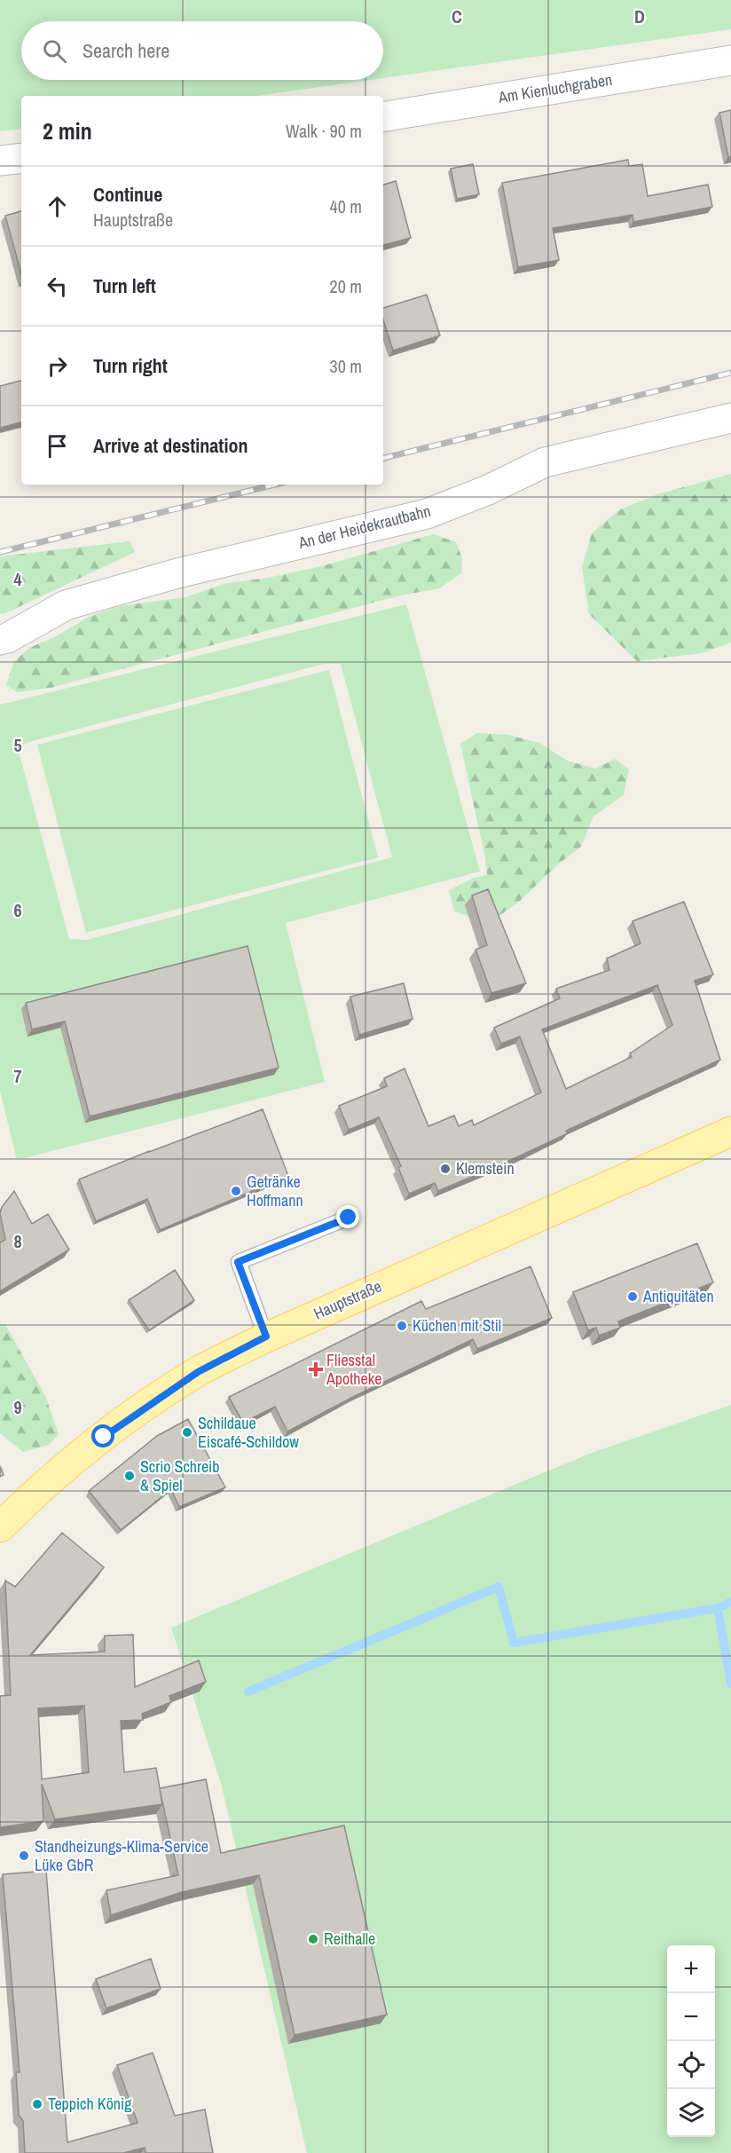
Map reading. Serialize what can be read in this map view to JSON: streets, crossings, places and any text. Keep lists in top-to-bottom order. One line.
{"streets":{"main road":["Hauptstraße"],"street":["Am Kienluchgraben","An der Heidekrautbahn"]},"places":{"other":["Klemstein","Getränke Hoffmann","Antiquitäten","Küchen mit Stil","Schildaue Eiscafé-Schildow","Scrio Schreib & Spiel","Standheizungs-Klima-Service Lüke GbR","Reithalle","Teppich König"],"health":["Fliesstal Apotheke"]},"page":{"search":"Search here","heading":["2 min","Walk · 90 m"],"list":[["Continue","Hauptstraße","40 m"],["Turn left","20 m"],["Turn right","30 m"],"Arrive at destination"],"map_buttons":["+","−"]},"grid":{"columns":["C","D"],"rows":["4","5","6","7","8","9"]}}
